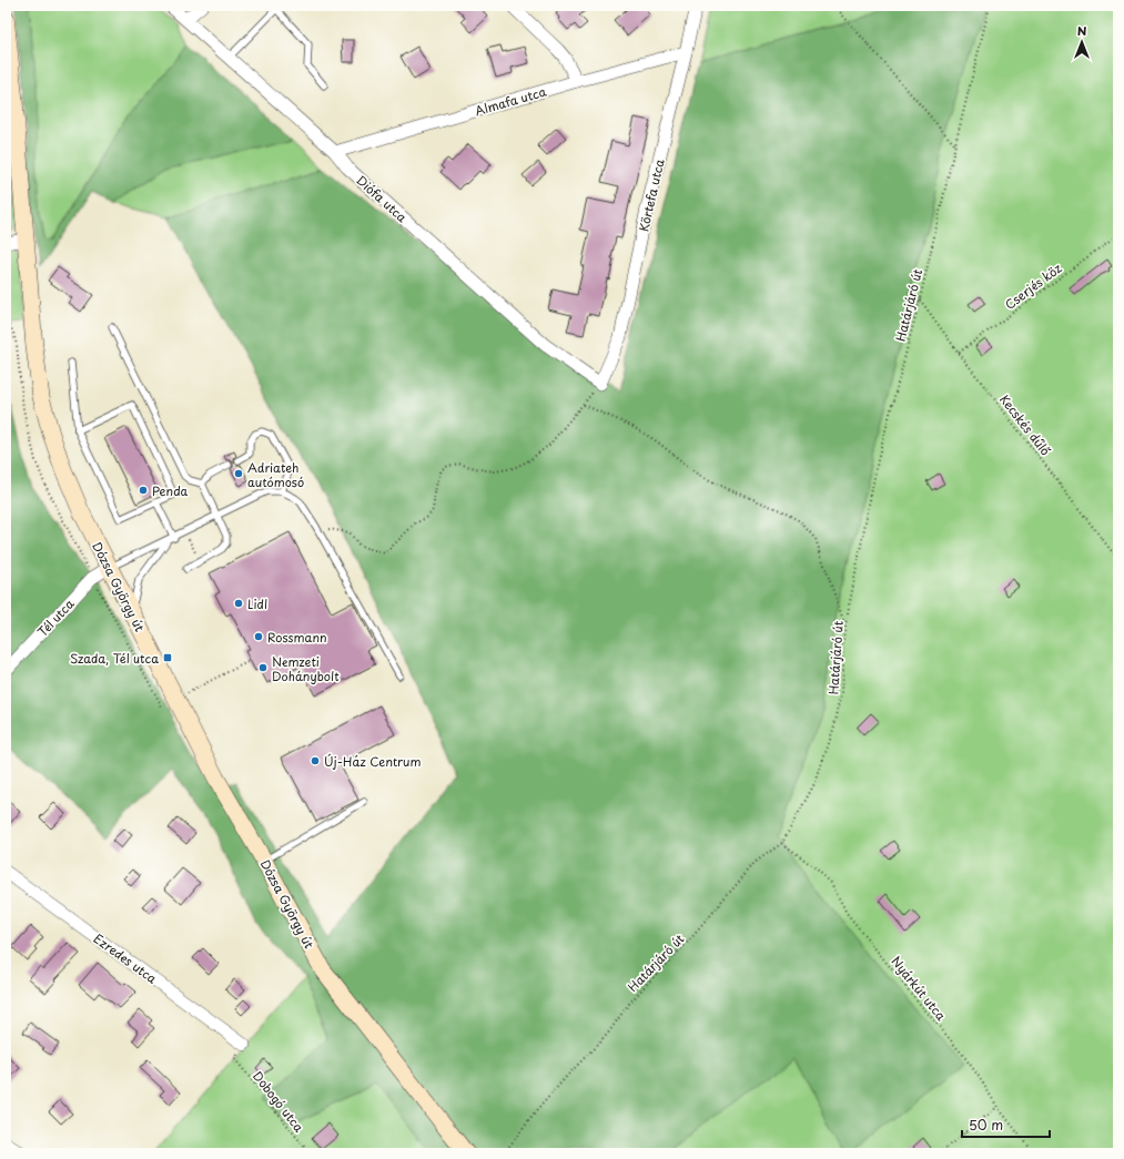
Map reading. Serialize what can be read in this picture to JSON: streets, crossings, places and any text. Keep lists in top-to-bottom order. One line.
{"streets":{"main road":["Dózsa György út"],"street":["Almafa utca","Körtefa utca","Diófa utca","Tél utca","Ezredes utca"],"path":["Cserjés köz","Határjáró út","Kecskés dűlő","Nyárkút utca","Dobogó utca"]},"crossings":[["Almafa utca","Körtefa utca"],["Almafa utca","Diófa utca"],["Körtefa utca","Diófa utca"],["Cserjés köz","Kecskés dűlő"],["Határjáró út","Kecskés dűlő"],["Határjáró út","Nyárkút utca"],["Dózsa György út","Tél utca"]],"places":{"other":["Adriateh autómosó","Penda","Lidl","Rossmann","Nemzeti Dohánybolt","Új-Ház Centrum"],"transit":["Szada, Tél utca"]},"scale_bar":"50 m","north":"top"}
